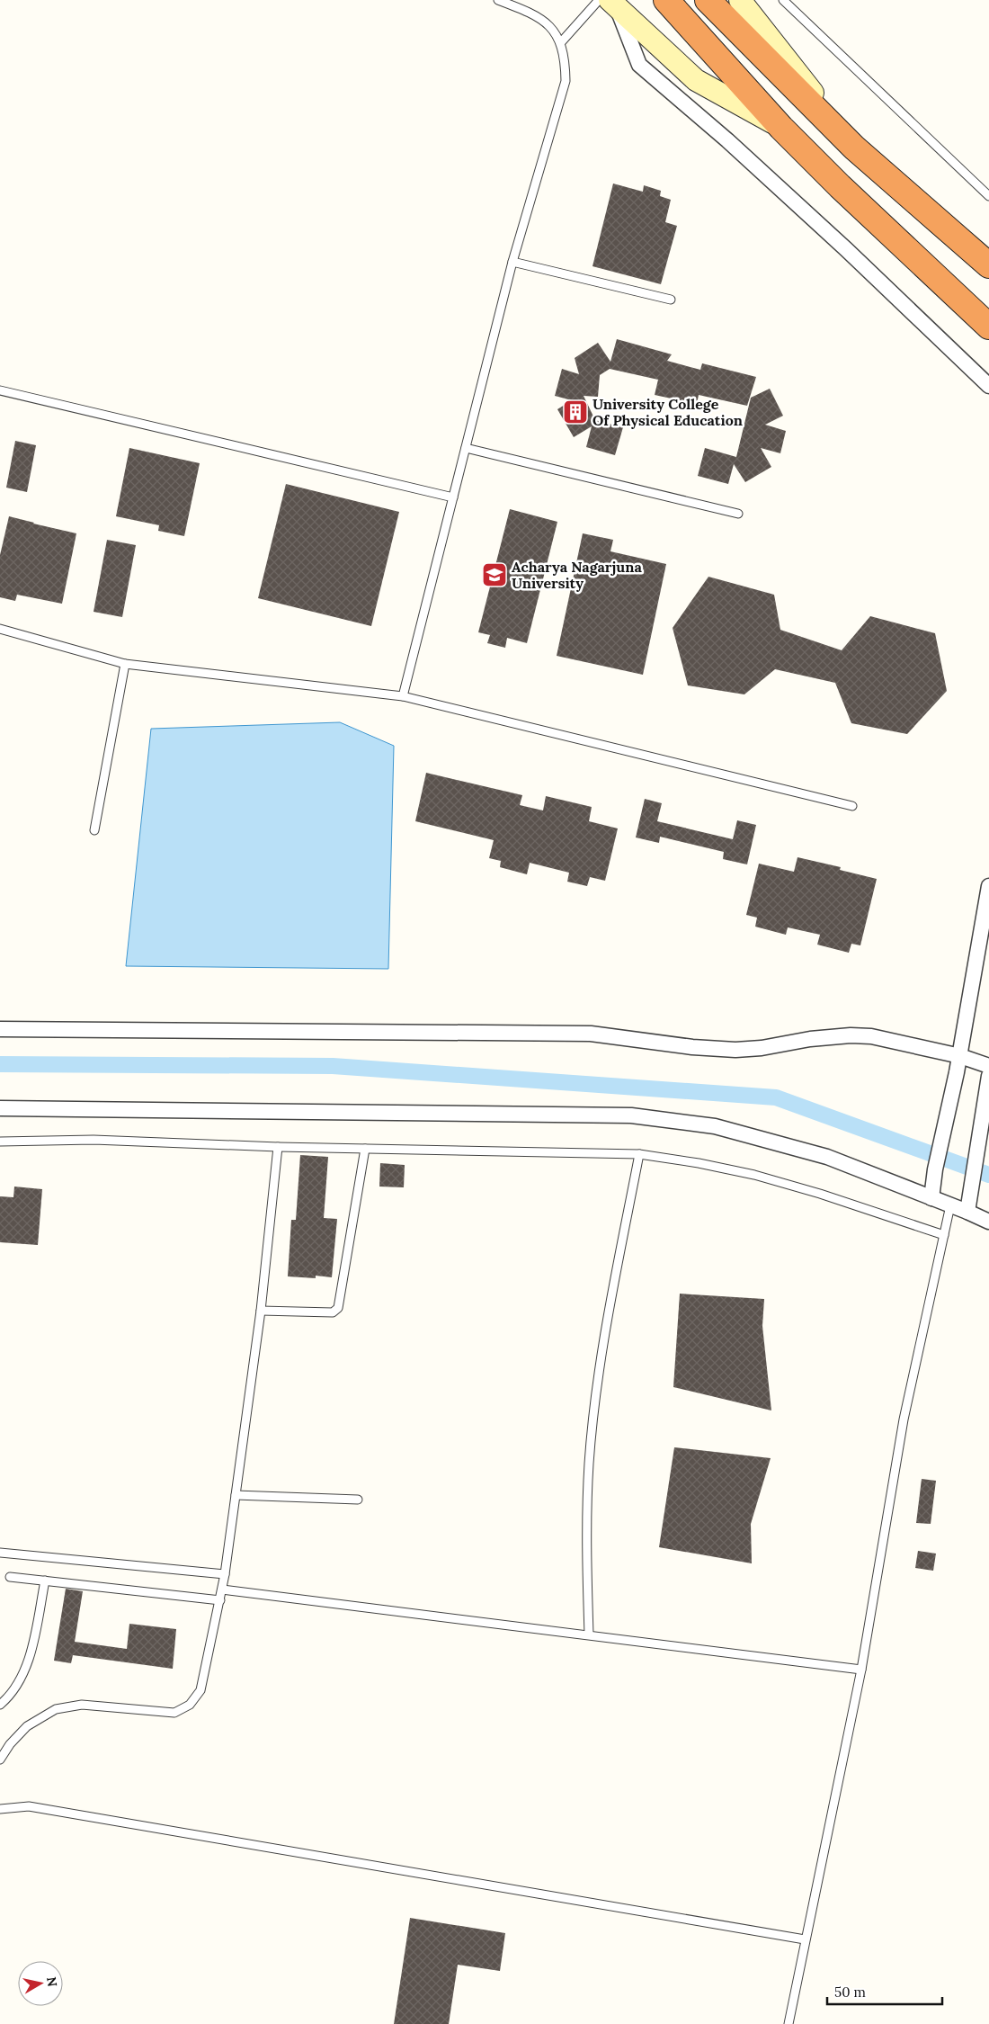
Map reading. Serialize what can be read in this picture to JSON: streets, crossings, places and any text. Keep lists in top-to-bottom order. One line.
{"places":{"building":["University College Of Physical Education"],"school or university":["Acharya Nagarjuna University"]},"scale_bar":"50 m","north":"right"}
